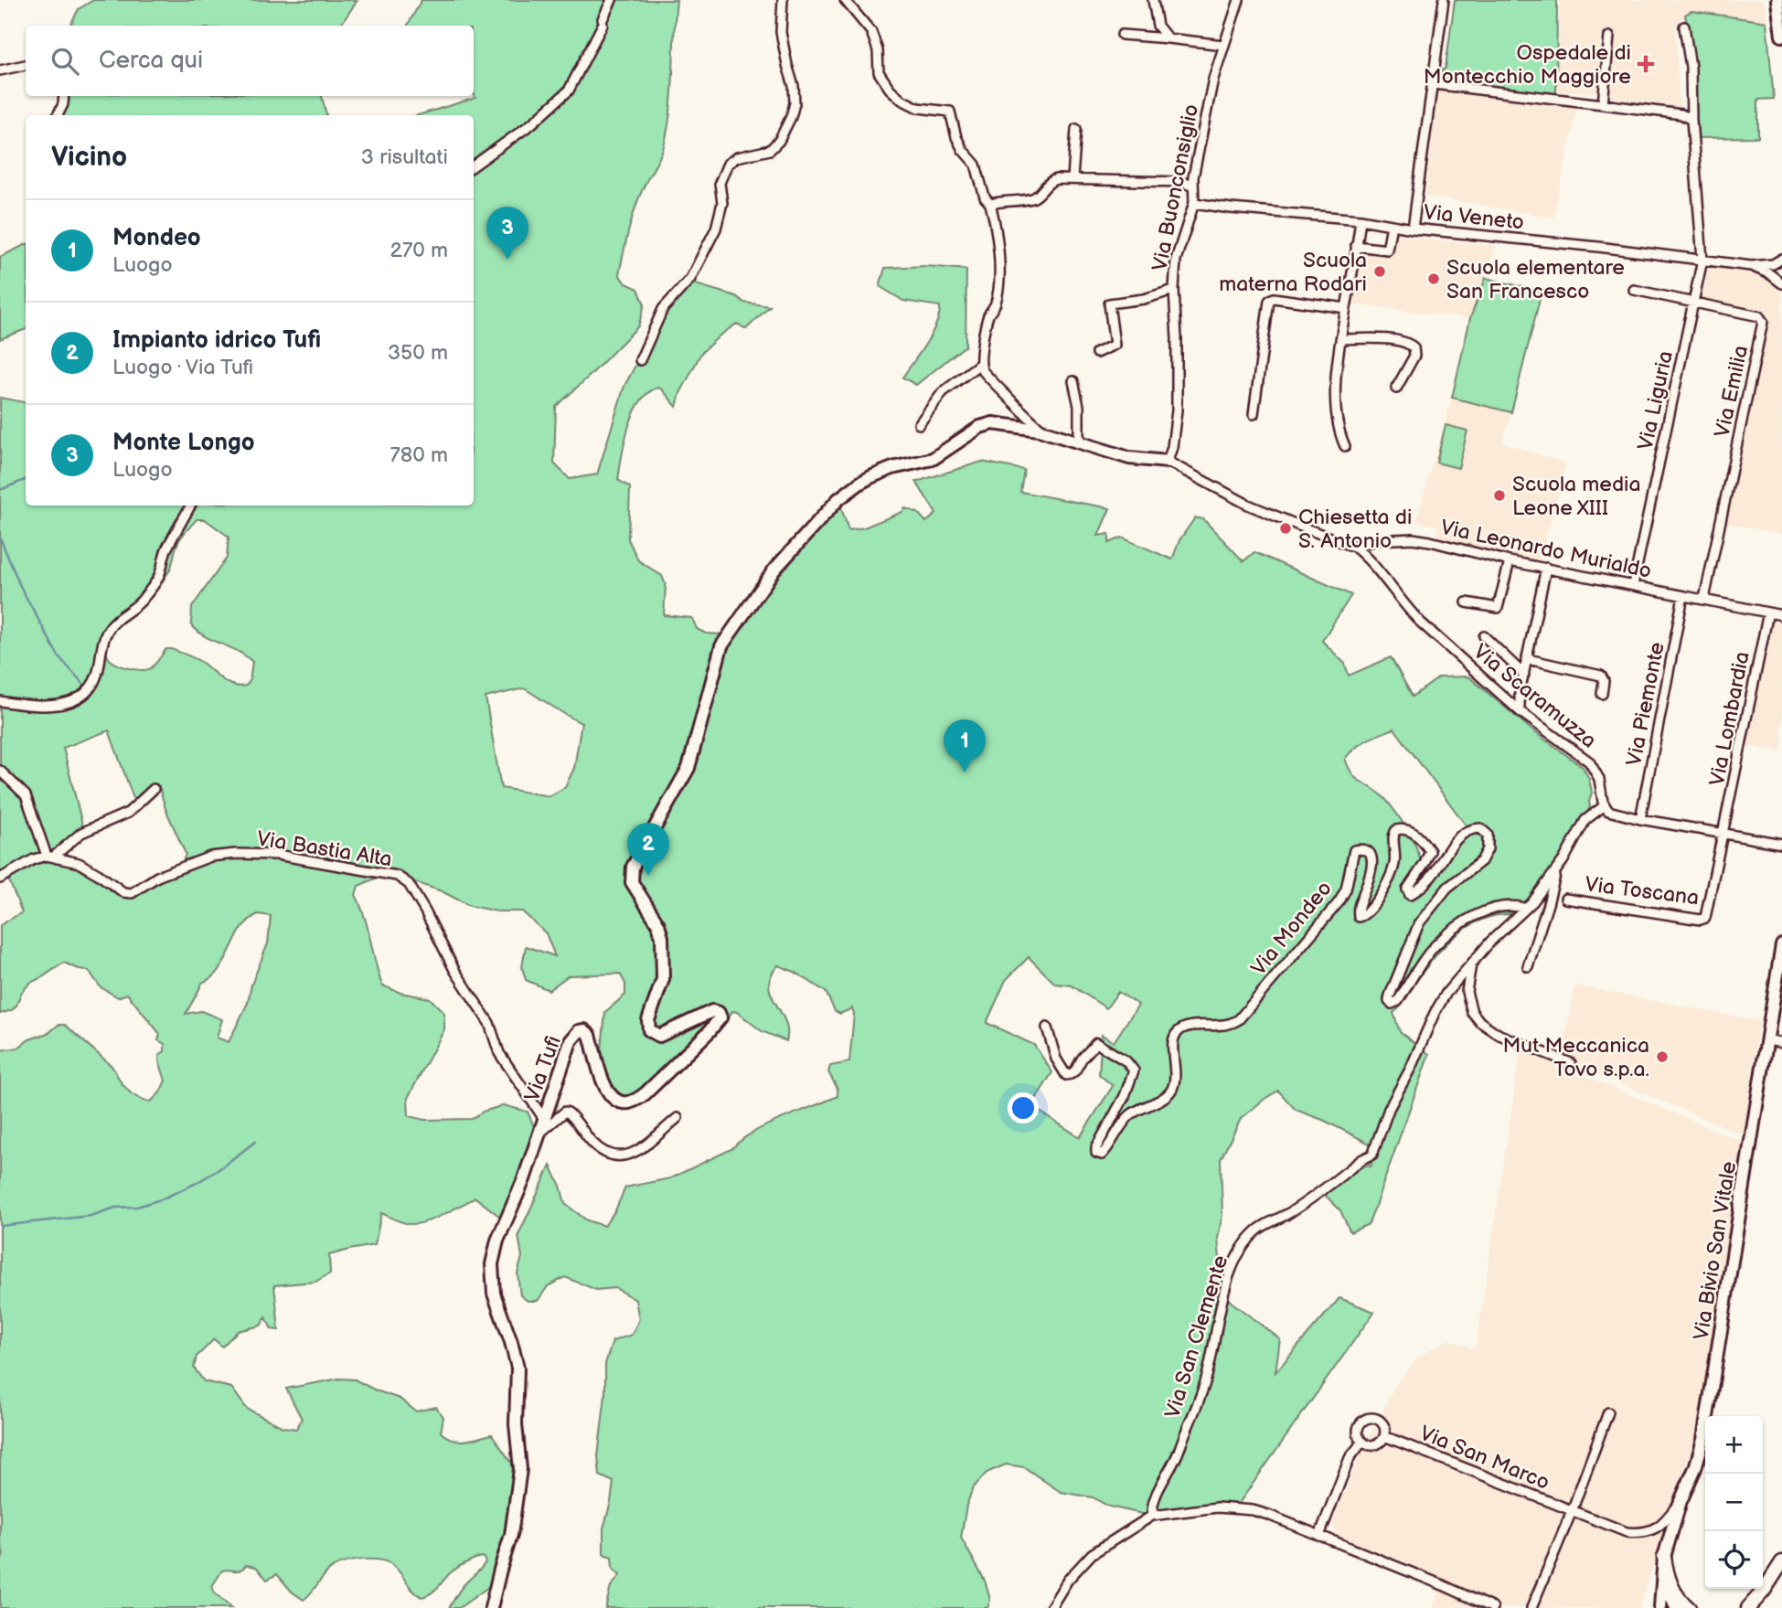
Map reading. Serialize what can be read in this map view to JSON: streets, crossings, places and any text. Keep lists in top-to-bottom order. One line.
{"streets":{"street":["Via Buonconsiglio","Via Veneto","Via Emilia","Via Liguria","Via Leonardo Murialdo","Via Scaramuzza","Via Piemonte","Via Lombardia","Via Bastia Alta","Via Toscana","Via Mondeo","Via Tufi","Via Bivio San Vitale","Via San Clemente","Via San Marco"]},"crossings":[["Via Buonconsiglio","Via Veneto"],["Via Buonconsiglio","Via Leonardo Murialdo"],["Via Veneto","Via Liguria"],["Via Emilia","Via Liguria"],["Via Emilia","Via Leonardo Murialdo"],["Via Liguria","Via Leonardo Murialdo"],["Via Leonardo Murialdo","Via Scaramuzza"],["Via Leonardo Murialdo","Via Piemonte"],["Via Leonardo Murialdo","Via Lombardia"],["Via Scaramuzza","Via San Clemente"],["Via Lombardia","Via Toscana"],["Via Bastia Alta","Via Tufi"],["Via Mondeo","Via San Clemente"],["Via Bivio San Vitale","Via San Marco"]],"places":{"health":["Ospedale di Montecchio Maggiore"],"other":["Scuola materna Rodari","Scuola elementare San Francesco","Scuola media Leone XIII","Chiesetta di S. Antonio","Mut Meccanica Tovo s.p.a."]},"page":{"search":"Cerca qui","heading":["Vicino","3 risultati"],"list":[{"mark":"1","name":"Mondeo","note":"Luogo","value":"270 m"},{"mark":"2","name":"Impianto idrico Tufi","note":"Luogo · Via Tufi","value":"350 m"},{"mark":"3","name":"Monte Longo","note":"Luogo","value":"780 m"}],"pins":["3","1","2"],"map_buttons":["+","−"]}}
